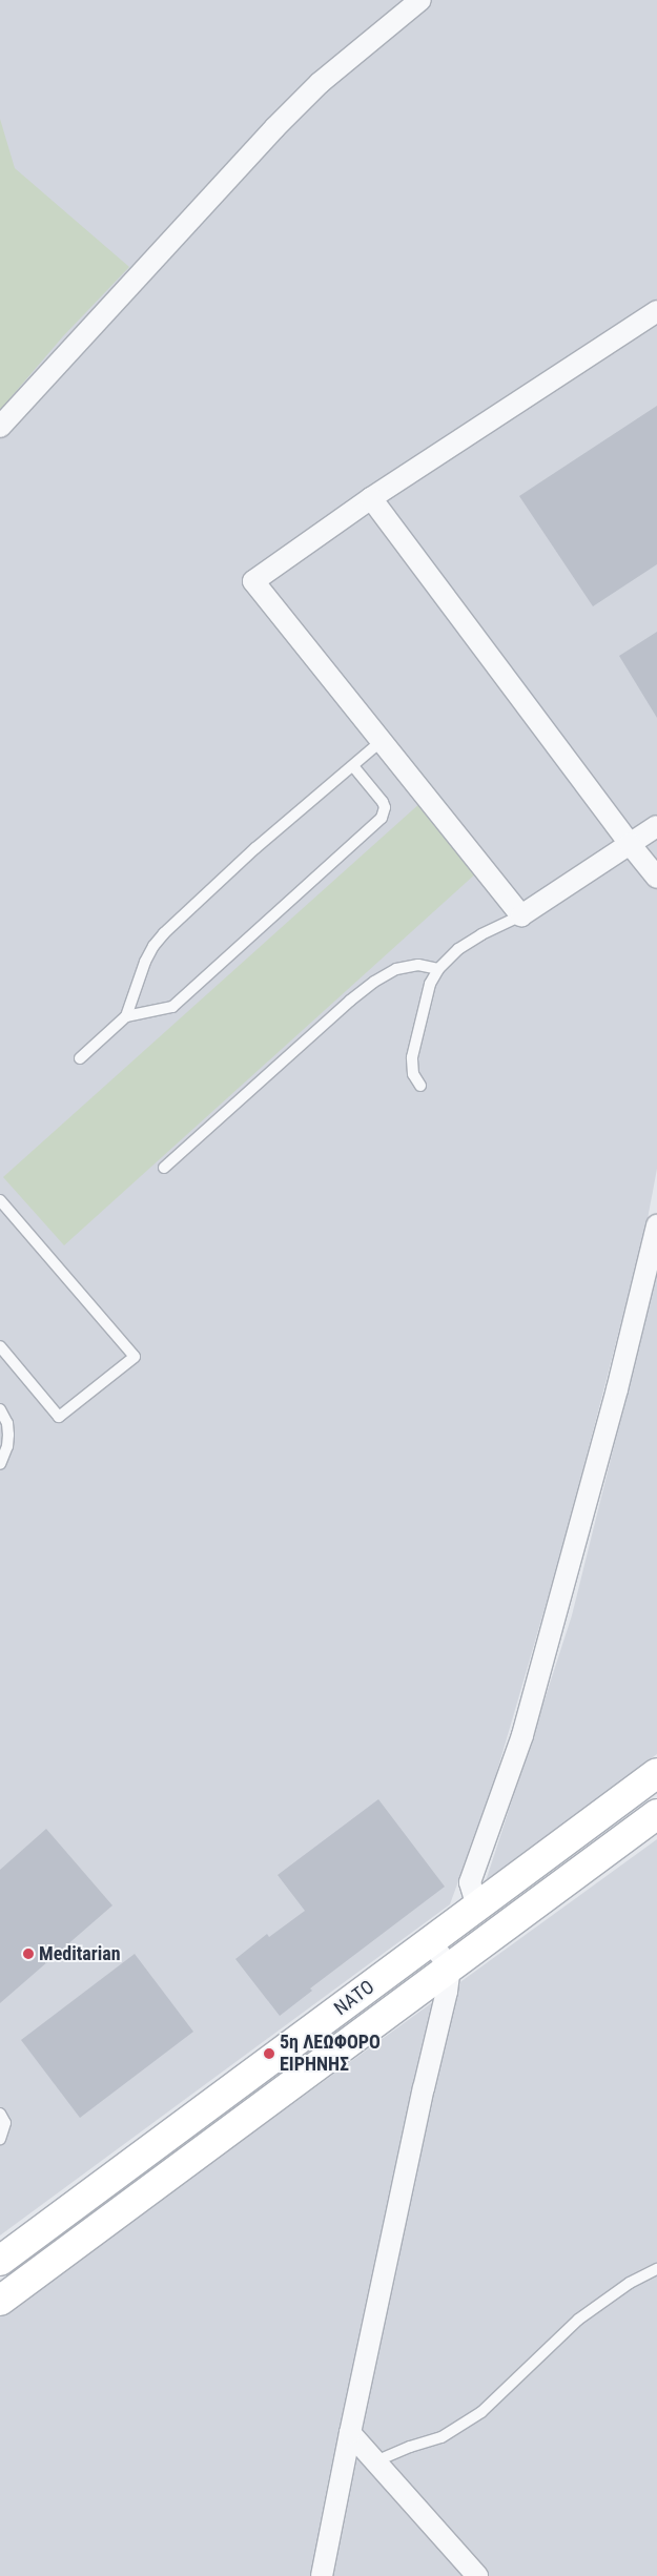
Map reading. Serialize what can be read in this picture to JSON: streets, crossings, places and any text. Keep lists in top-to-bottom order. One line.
{"streets":{"main road":["ΝΑΤΟ"]},"places":["Meditarian","5η ΛΕΩΦΟΡΟ ΕΙΡΗΝΗΣ"]}
